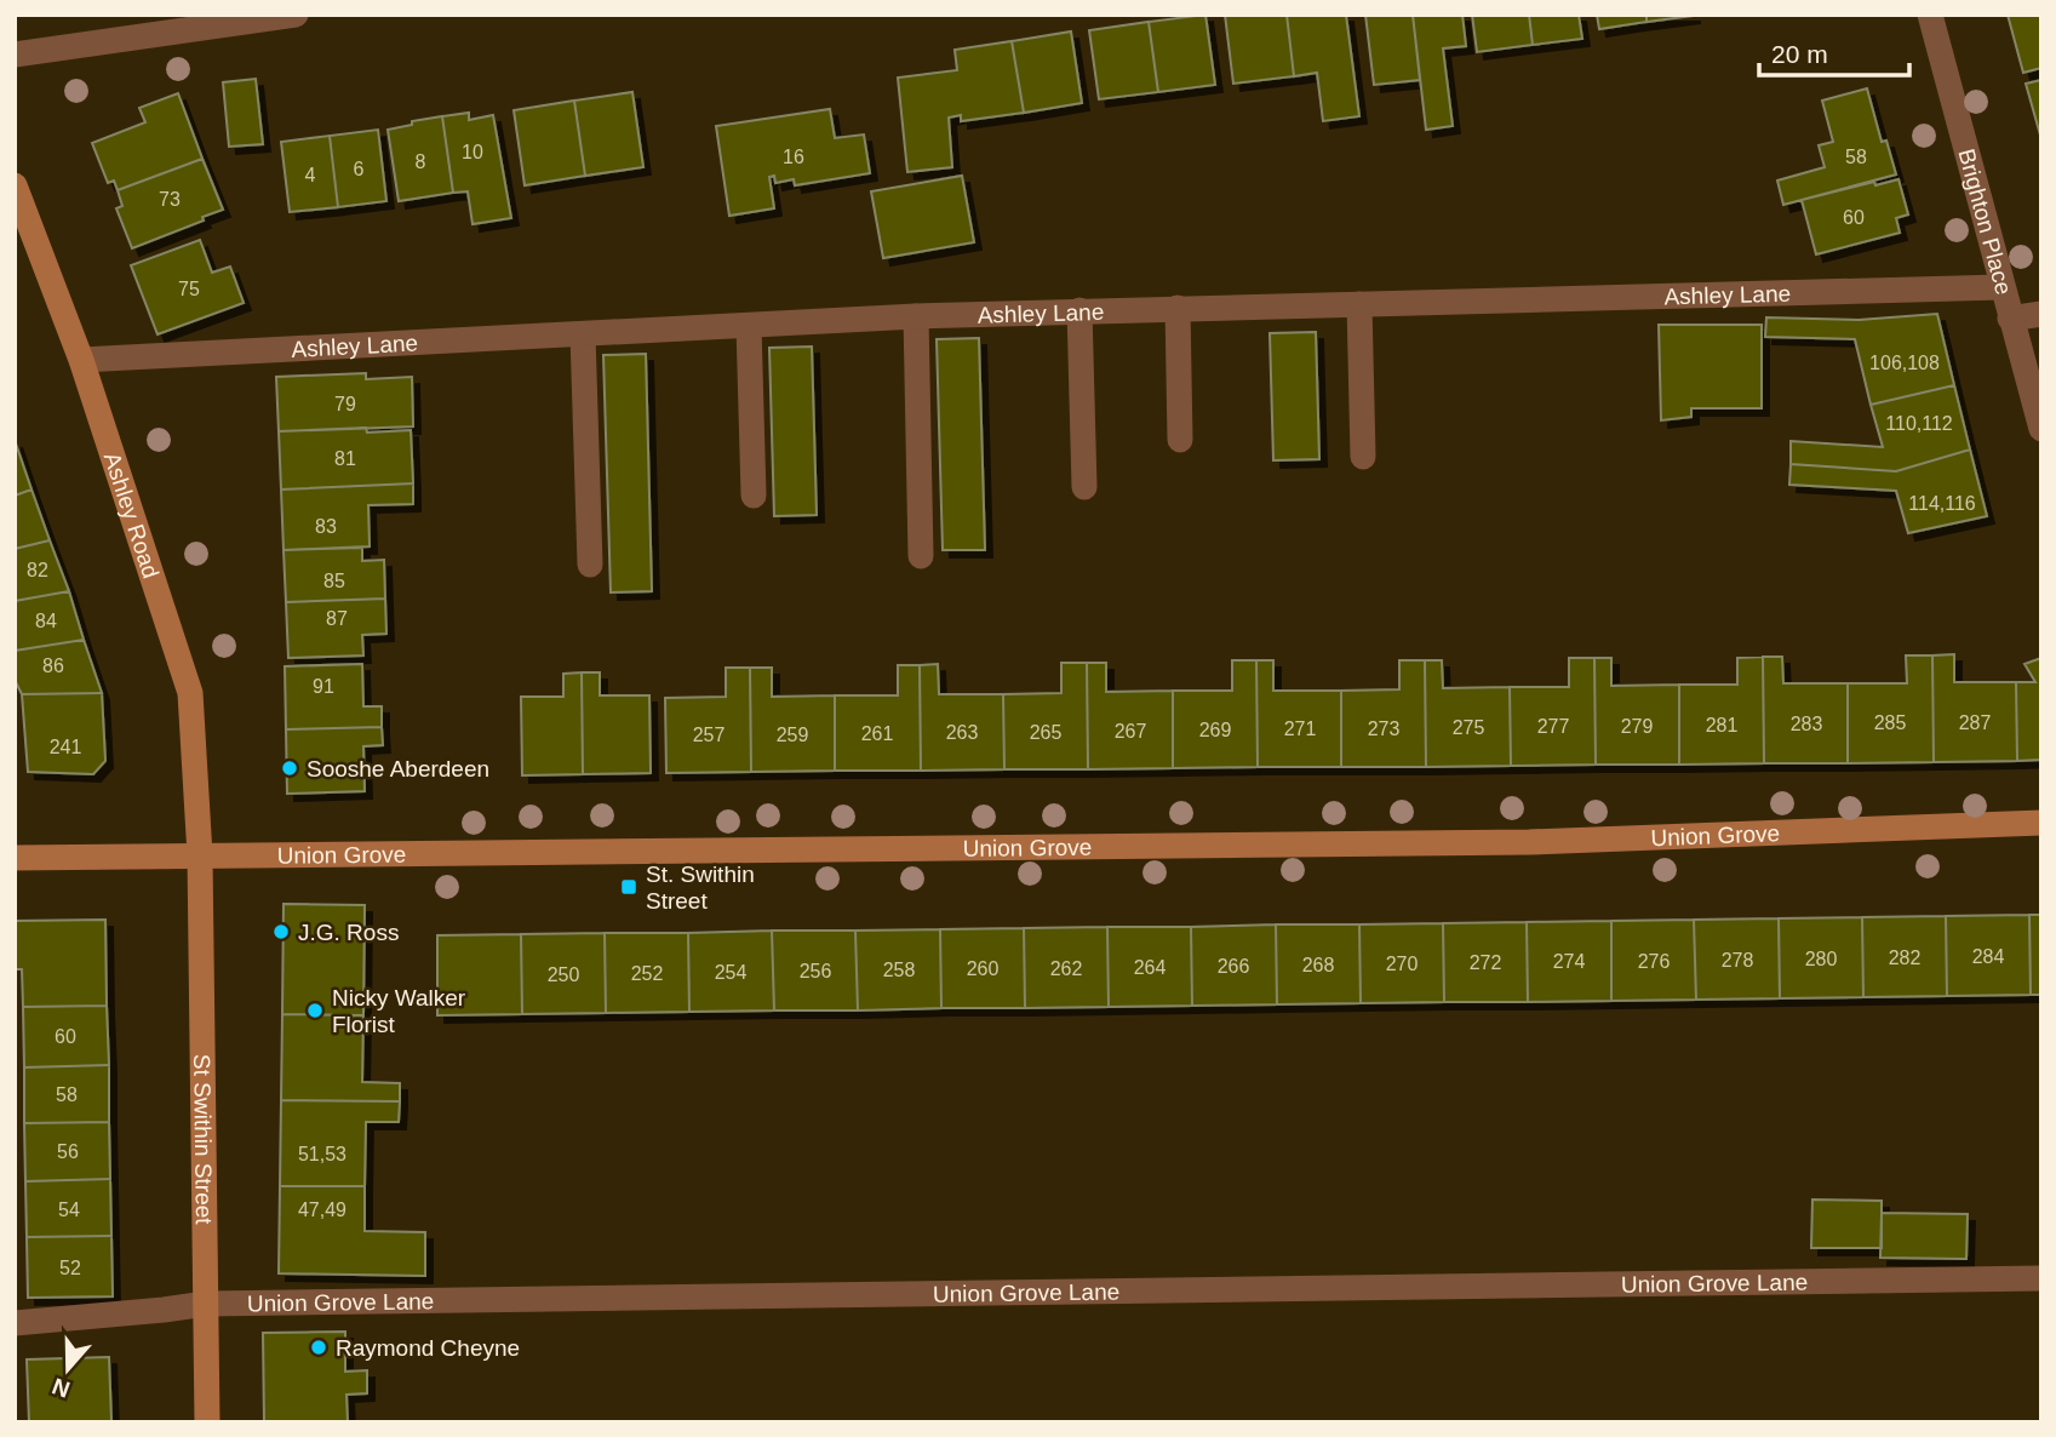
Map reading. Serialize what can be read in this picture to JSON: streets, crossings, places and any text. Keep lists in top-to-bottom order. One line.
{"streets":{"street":["Brighton Place","Ashley Lane","Ashley Road","Union Grove","St Swithin Street","Union Grove Lane"]},"crossings":[["Brighton Place","Ashley Lane"],["Ashley Lane","Ashley Road"],["Ashley Road","Union Grove"],["Ashley Road","St Swithin Street"],["Union Grove","St Swithin Street"],["St Swithin Street","Union Grove Lane"]],"places":{"other":["Sooshe Aberdeen","J.G. Ross","Nicky Walker Florist","Raymond Cheyne"],"transit":["St. Swithin Street"]},"house_numbers":["10","16","58","8","6","4","73","60","75","106,108","79","110,112","81","114,116","83","82","85","87","84","86","91","285","287","283","281","277","279","275","271","273","269","267","263","265","261","257","259","241","284","282","280","278","274","276","272","270","268","266","264","260","262","258","256","254","252","250","60","58","56","51,53","54","47,49","52"],"scale_bar":"20 m","north":"bottom"}
